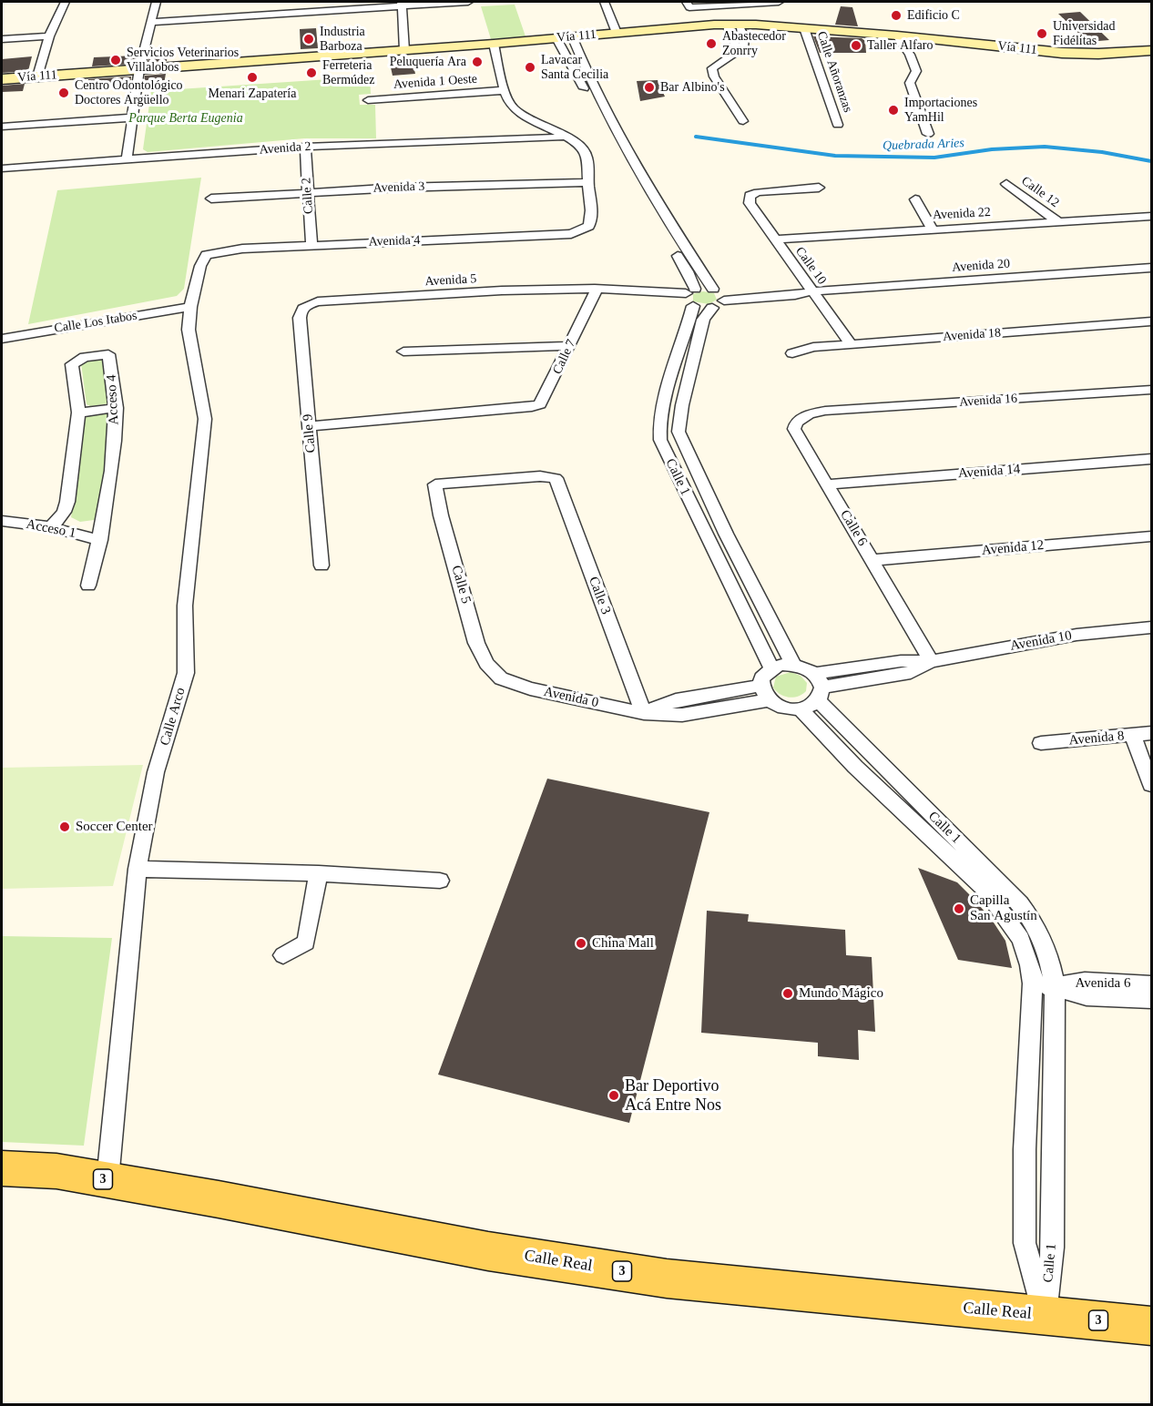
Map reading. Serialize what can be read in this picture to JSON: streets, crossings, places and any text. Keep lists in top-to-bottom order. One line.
{"streets":{"main road":["Vía 111","3","Calle Real"],"street":["Calle Añoranzas","Avenida 1 Oeste","Avenida 2","Avenida 3","Calle 12","Calle 2","Avenida 22","Avenida 4","Calle 10","Avenida 20","Avenida 5","Calle Los Itabos","Avenida 18","Calle 7","Acceso 4","Avenida 16","Calle 9","Avenida 14","Calle 1","Calle 6","Acceso 1","Avenida 12","Calle 5","Calle 3","Avenida 10","Avenida 0","Calle Arco","Avenida 8","Avenida 6"]},"crossings":[["Vía 111","Calle Añoranzas"],["Avenida 2","Calle 2"],["Avenida 3","Calle 2"],["Avenida 3","Avenida 4"],["Calle 12","Avenida 22"],["Calle 2","Avenida 4"],["Avenida 22","Calle 10"],["Avenida 4","Calle Arco"],["Calle 10","Avenida 20"],["Calle 10","Avenida 18"],["Avenida 20","Avenida 5"],["Avenida 20","Calle 1"],["Avenida 5","Calle 7"],["Avenida 5","Calle 9"],["Avenida 5","Calle 1"],["Calle Los Itabos","Calle Arco"],["Calle 7","Calle 9"],["Acceso 4","Acceso 1"],["Avenida 16","Calle 6"],["Avenida 14","Calle 6"],["Calle 1","Avenida 10"],["Calle 1","Avenida 0"],["Calle 1","Avenida 6"],["Calle 1","Calle Real"],["Calle 6","Avenida 12"],["Calle 6","Avenida 10"],["Calle 5","Calle 3"],["Calle 5","Avenida 0"],["Calle 3","Avenida 0"],["Avenida 10","Avenida 0"],["Calle Arco","Calle Real"]],"water":["Quebrada Aries"],"parks":["Parque Berta Eugenia"],"places":["Edificio C","Universidad Fidélitas","Industria Barboza","Abastecedor Zonrry","Taller Alfaro","Servicios Veterinarios Villalobos","Peluquería Ara","Lavacar Santa Cecilia","Ferreteria Bermúdez","Menari Zapatería","Bar Albino's","Centro Odontológico Doctores Argüello","Importaciones YamHil","Soccer Center","Capilla San Agustín","China Mall","Mundo Mágico","Bar Deportivo Acá Entre Nos"]}
